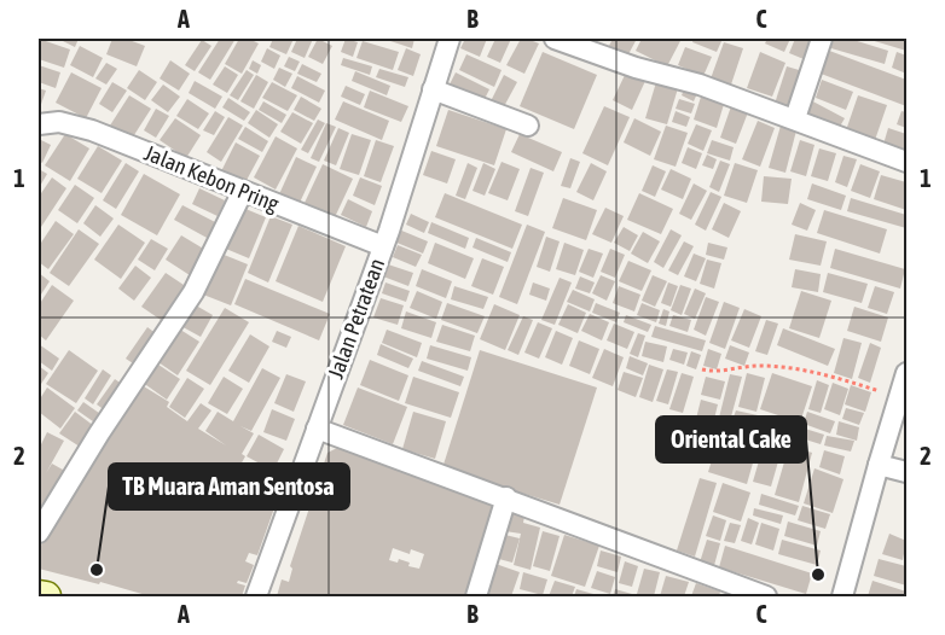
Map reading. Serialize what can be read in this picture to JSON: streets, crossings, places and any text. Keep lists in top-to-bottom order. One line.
{"streets":{"street":["Jalan Kebon Pring","Jalan Petratean"]},"crossings":[["Jalan Kebon Pring","Jalan Petratean"]],"places":["TB Muara Aman Sentosa","Oriental Cake"],"grid":{"columns":["A","B","C"],"rows":["1","2"]}}
